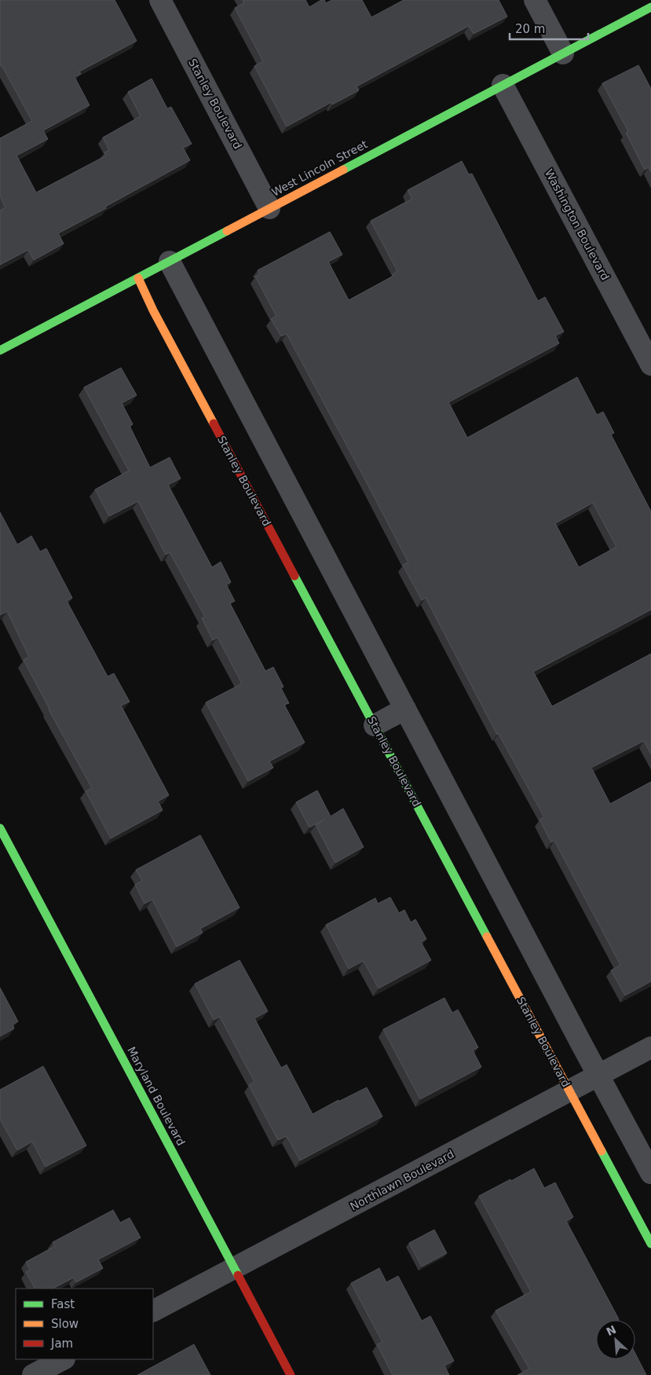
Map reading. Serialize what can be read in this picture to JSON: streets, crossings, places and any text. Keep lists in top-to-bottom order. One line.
{"streets":{"street":["Stanley Boulevard","West Lincoln Street","Washington Boulevard","Maryland Boulevard","Northlawn Boulevard"]},"crossings":[["Stanley Boulevard","West Lincoln Street"],["Stanley Boulevard","Northlawn Boulevard"],["West Lincoln Street","Washington Boulevard"],["Maryland Boulevard","Northlawn Boulevard"]],"legend":["Fast","Slow","Jam"],"scale_bar":"20 m","north":"top left"}
